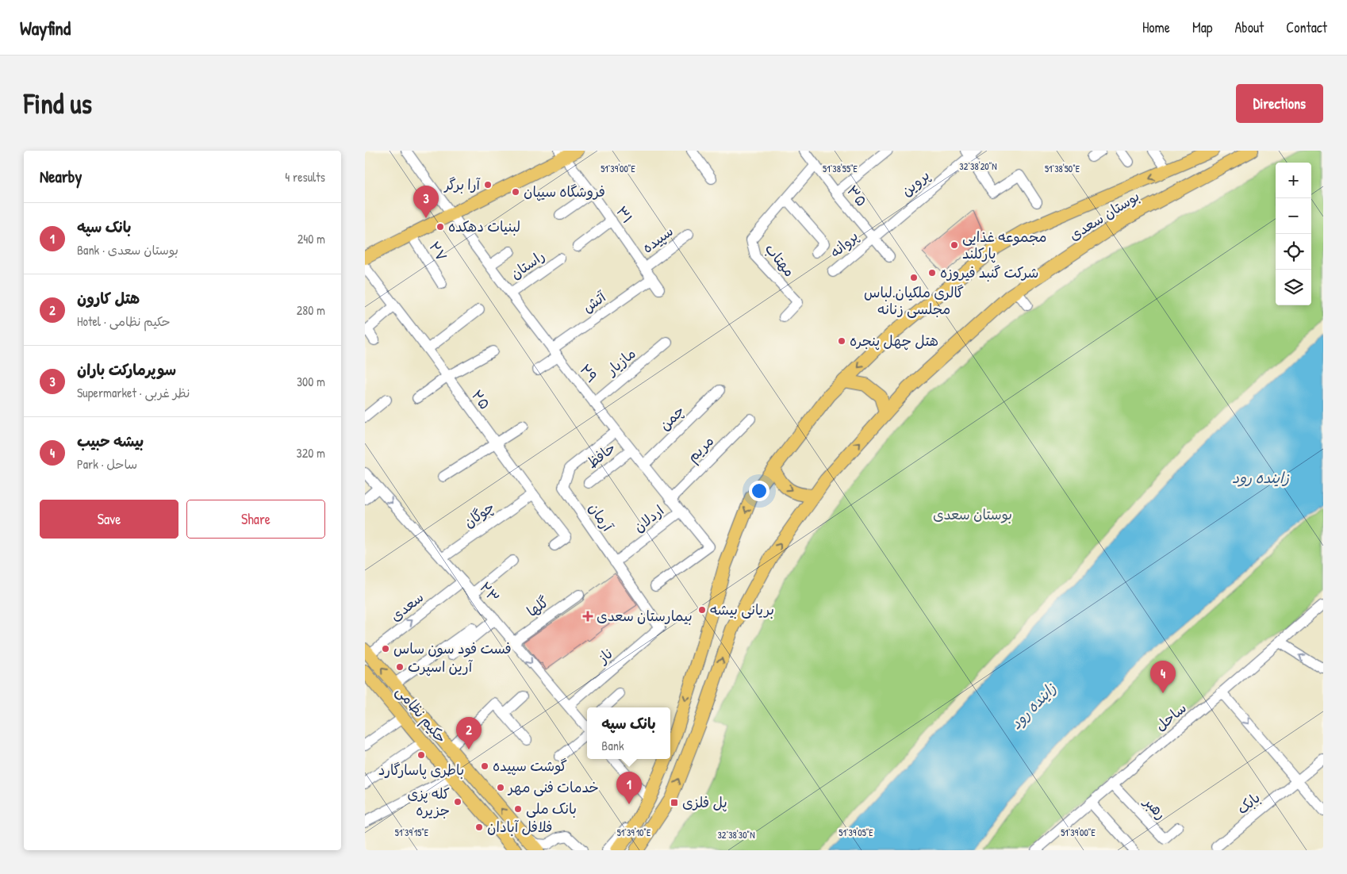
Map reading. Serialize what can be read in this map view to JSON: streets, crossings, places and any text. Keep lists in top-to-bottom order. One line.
{"streets":{"main road":["بوستان سعدی","حکیم نظامی"],"street":["پروین","۳۵","۳۱","سپیده","پروانه","۲۷","مهتاب","راستان","آتش","مازیار","۲۹","۲۵","چمن","مریم","حافظ","چوگان","آرمان","اردلان","۲۳","سعدی","گلها","ناز","ساحل","بابک","رهبر"]},"crossings":[["پروین","۳۵"],["پروین","پروانه"],["۳۵","پروانه"],["۳۵","مهتاب"],["۳۱","سپیده"],["۳۱","آتش"],["راستان","۲۹"],["آتش","۲۹"],["مازیار","۲۹"],["۲۹","چمن"],["۲۹","مریم"],["۲۹","حافظ"],["۲۹","آرمان"],["۲۹","اردلان"],["۲۵","چوگان"],["چوگان","۲۳"],["آرمان","اردلان"],["آرمان","ناز"],["۲۳","سعدی"],["۲۳","گلها"],["۲۳","ناز"],["سعدی","حکیم نظامی"],["ساحل","رهبر"]],"one_way":["۲۳"],"water":["زاینده رود"],"parks":["بوستان سعدی"],"places":{"other":["آرا برگر","فروشگاه سیپان","لبنیات دهکده","مجموعه غذایی پارکلند","شرکت گنبد فیروزه","گالری ملکیان.لباس مجلسی زنانه","هتل چهل پنجره","بریانی بیشه","فست فود سون ساس","آرین اسپرت","باطری پاسارگارد","گوشت سپیده","خدمات فنی مهر","کله پزی جزیره","بانک ملی","فلافل آبادان"],"health":["بیمارستان سعدی"],"transit":["پل فلزی"]},"page":{"header":"Wayfind","nav":["Home","Map","About","Contact"],"buttons":["Directions",["Save","Share"]],"title":"Find us","heading":["Nearby","4 results"],"map_buttons":["+","−"],"pins":["3","4","2","1"],"list":[{"mark":"1","name":"بانک سپه","note":"Bank · بوستان سعدی","value":"240 m"},{"mark":"2","name":"هتل کارون","note":"Hotel · حکیم نظامی","value":"280 m"},{"mark":"3","name":"سوپرمارکت باران","note":"Supermarket · نظر غربی","value":"300 m"},{"mark":"4","name":"بیشه حبیب","note":"Park · ساحل","value":"320 m"}],"popup":["بانک سپه","Bank"]},"coordinates":["32°38'20\"N","51°39'00\"E","51°38'55\"E","51°38'50\"E","51°39'15\"E","51°39'10\"E","51°39'05\"E","32°38'30\"N"]}
